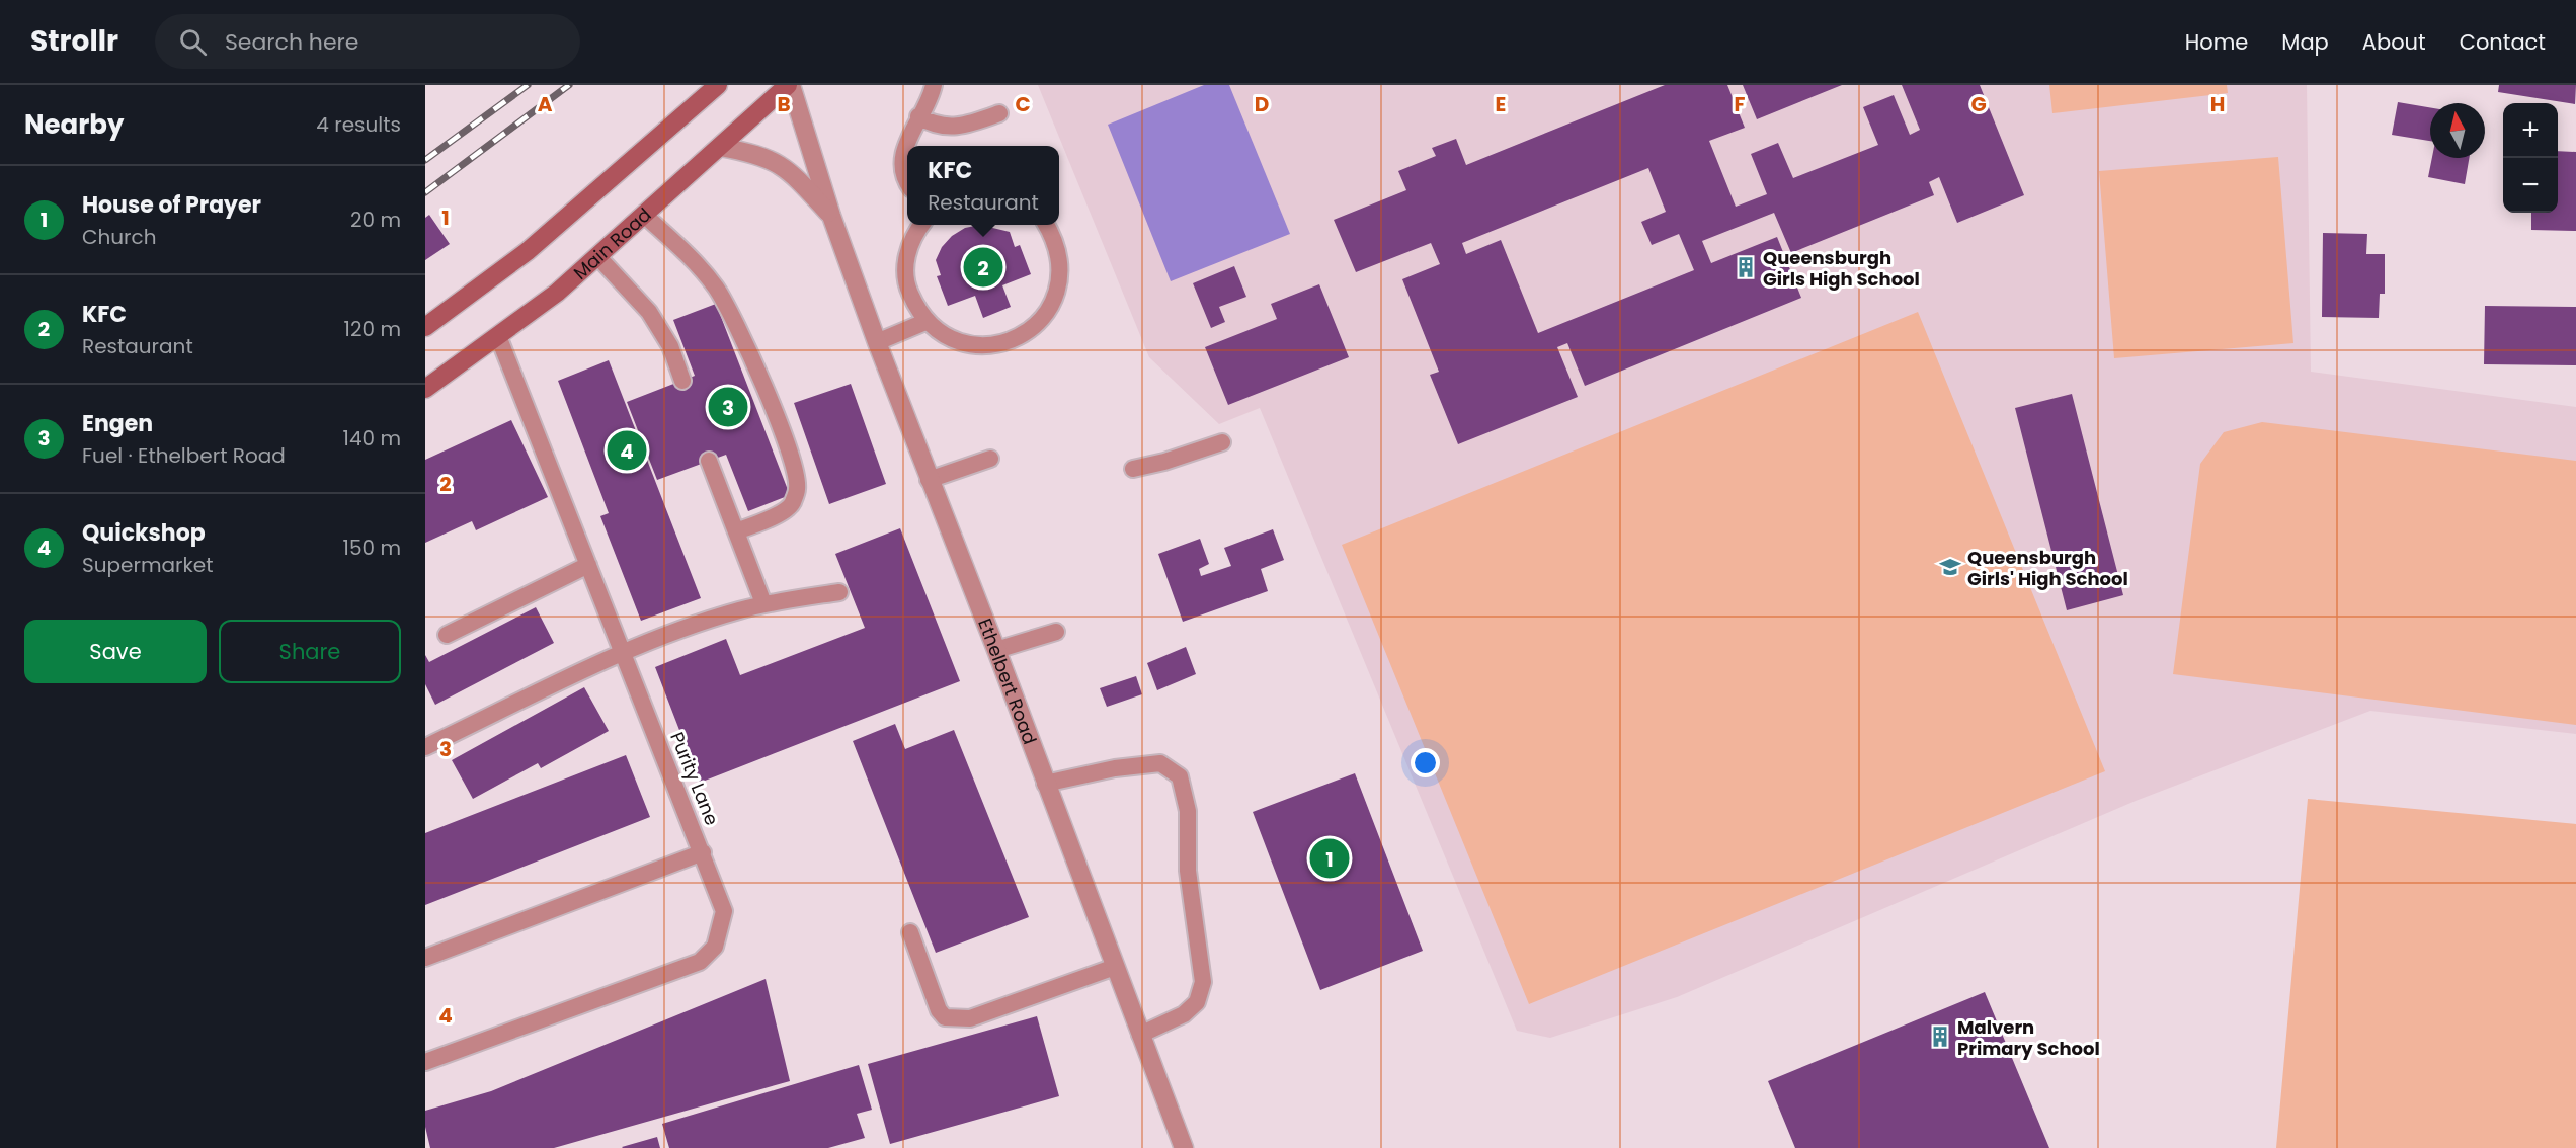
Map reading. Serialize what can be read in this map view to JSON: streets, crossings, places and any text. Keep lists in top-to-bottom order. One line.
{"streets":{"main road":["Main Road"],"street":["Ethelbert Road"],"lane":["Purity Lane"]},"crossings":[["Main Road","Ethelbert Road"],["Main Road","Purity Lane"]],"places":{"building":["Queensburgh Girls High School","Malvern Primary School"],"school or university":["Queensburgh Girls' High School"]},"north":"top","page":{"header":"Strollr","search":"Search here","nav":["Home","Map","About","Contact"],"heading":["Nearby","4 results"],"map_buttons":["+","−"],"popup":["KFC","Restaurant"],"list":[{"mark":"1","name":"House of Prayer","note":"Church","value":"20 m"},{"mark":"2","name":"KFC","note":"Restaurant","value":"120 m"},{"mark":"3","name":"Engen","note":"Fuel · Ethelbert Road","value":"140 m"},{"mark":"4","name":"Quickshop","note":"Supermarket","value":"150 m"}],"pins":["2","3","4","1"],"buttons":["Save","Share"]},"grid":{"columns":["A","B","C","D","E","F","G","H"],"rows":["1","2","3","4"]}}
